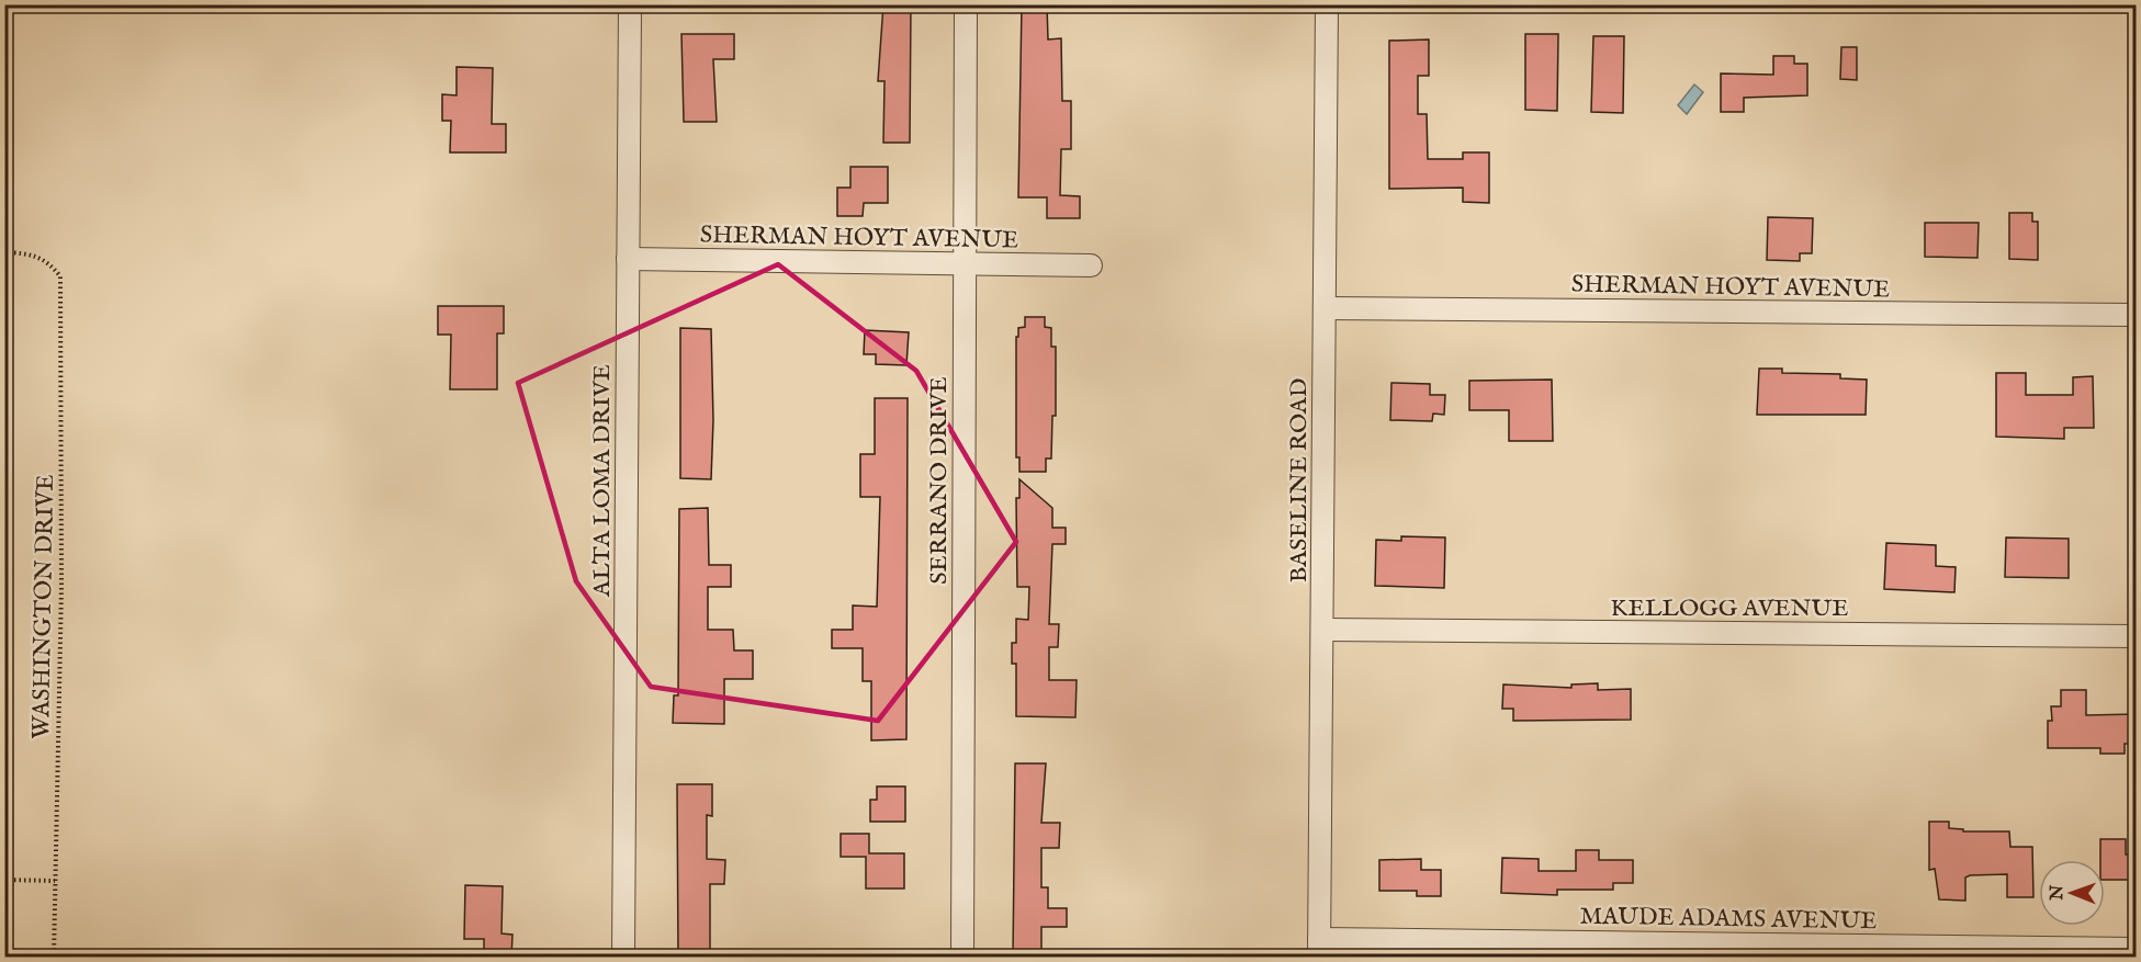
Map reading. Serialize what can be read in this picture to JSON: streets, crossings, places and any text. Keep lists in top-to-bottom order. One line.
{"streets":{"street":["SHERMAN HOYT AVENUE","ALTA LOMA DRIVE","SERRANO DRIVE","BASELINE ROAD","KELLOGG AVENUE","MAUDE ADAMS AVENUE"],"path":["WASHINGTON DRIVE"]},"crossings":[["SHERMAN HOYT AVENUE","ALTA LOMA DRIVE"],["SHERMAN HOYT AVENUE","SERRANO DRIVE"],["SHERMAN HOYT AVENUE","BASELINE ROAD"],["BASELINE ROAD","KELLOGG AVENUE"],["BASELINE ROAD","MAUDE ADAMS AVENUE"]],"north":"left"}
